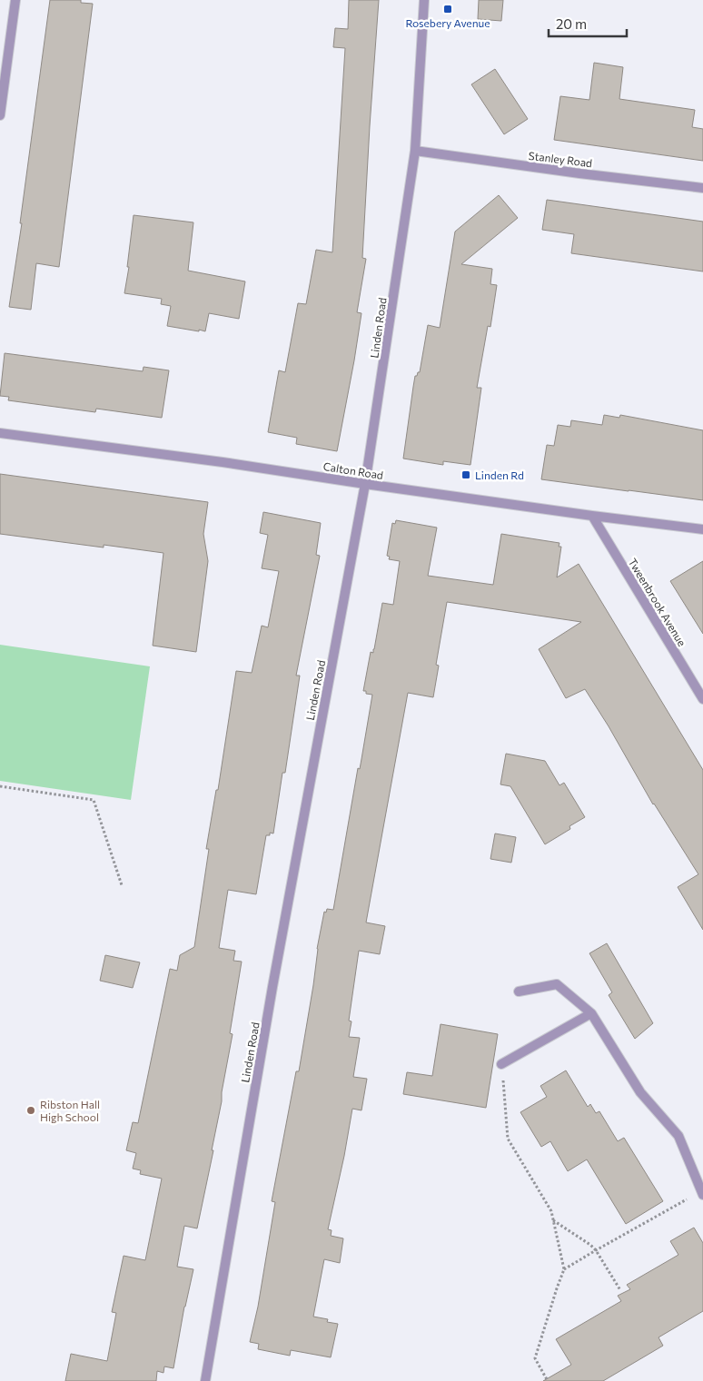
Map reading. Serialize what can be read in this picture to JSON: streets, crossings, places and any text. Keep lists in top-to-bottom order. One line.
{"streets":{"street":["Stanley Road","Linden Road","Calton Road","Tweenbrook Avenue"]},"crossings":[["Stanley Road","Linden Road"],["Linden Road","Calton Road"],["Calton Road","Tweenbrook Avenue"]],"places":{"transit":["Rosebery Avenue","Linden Rd"],"other":["Ribston Hall High School"]},"scale_bar":"20 m"}
